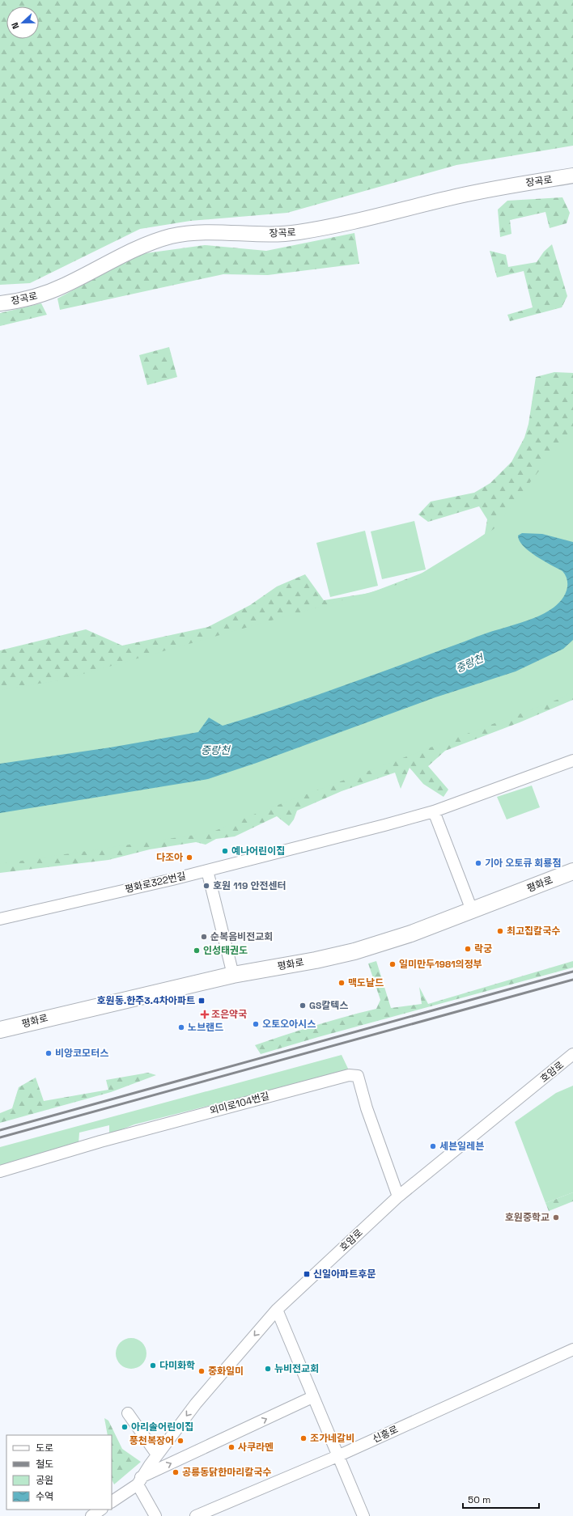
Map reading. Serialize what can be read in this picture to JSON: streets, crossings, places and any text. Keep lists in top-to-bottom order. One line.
{"streets":{"main road":["평화로"],"street":["장곡로","평화로322번길","호암로","외미로104번길","신흥로"]},"crossings":[["호암로","외미로104번길"]],"water":["중랑천"],"places":{"other":["예나어린이집","다조아","기아 오토큐 회룡점","호원 119 안전센터","최고집칼국수","순복음비전교회","락궁","인성태권도","일미만두1981의정부","맥도날드","GS칼텍스","오토오아시스","노브랜드","비앙코모터스","세븐일레븐","호원중학교","다미화학","뉴비전교회","중화일미","아리솔어린이집","조가네갈비","풍천복장어","사쿠라멘","공릉동닭한마리칼국수"],"transit":["호원동.한주3.4차아파트","신일아파트후문"],"health":["조은약국"]},"legend":["도로","철도","공원","수역"],"scale_bar":"50 m","north":"left"}
